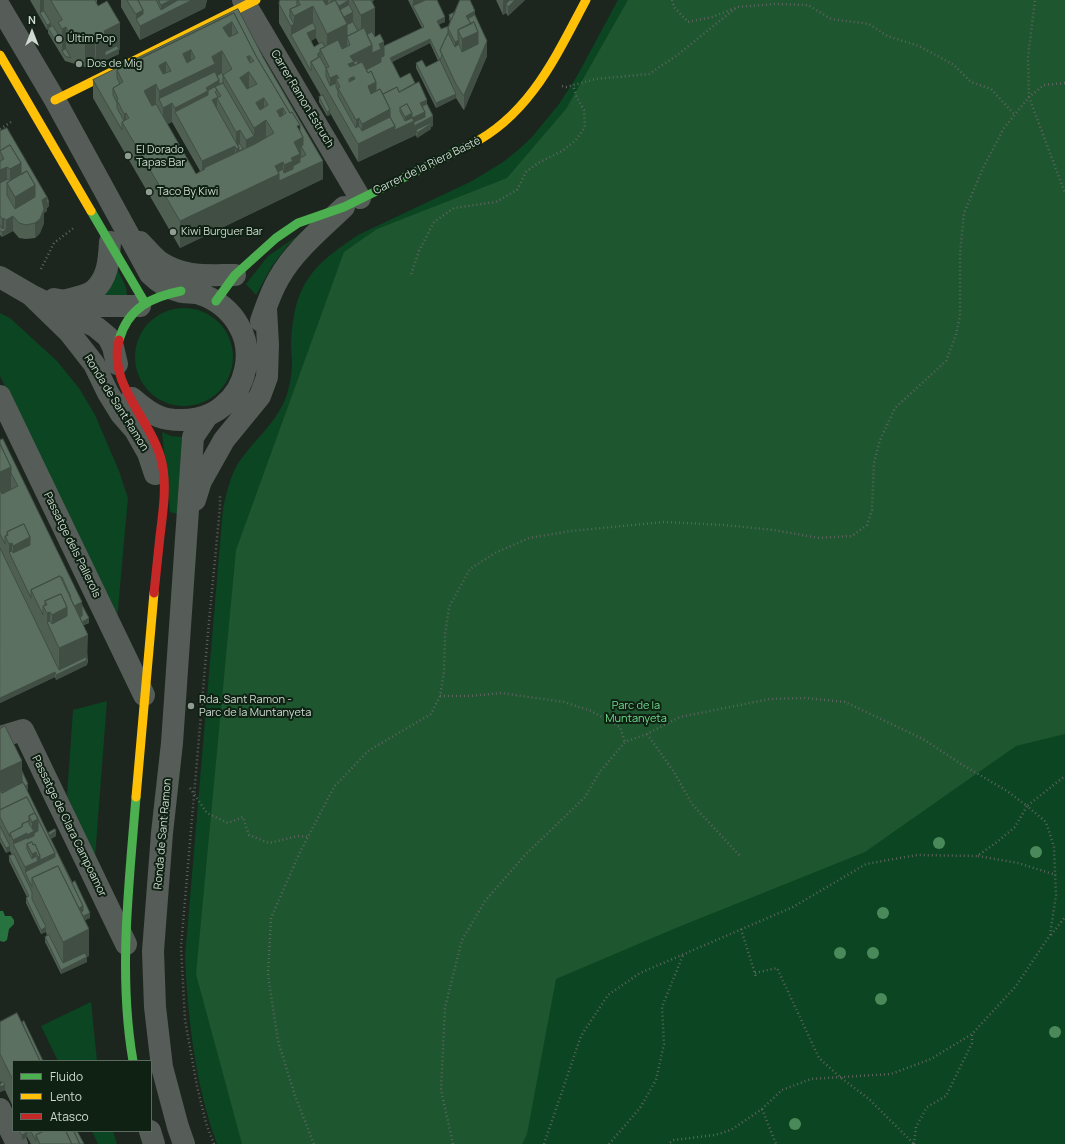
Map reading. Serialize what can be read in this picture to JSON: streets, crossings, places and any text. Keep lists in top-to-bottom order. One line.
{"streets":{"street":["Carrer Ramon Estruch","Carrer de la Riera Bastè","Ronda de Sant Ramon","Passatge dels Pallerols","Passatge de Clara Campoamor"]},"crossings":[["Carrer Ramon Estruch","Carrer de la Riera Bastè"],["Carrer de la Riera Bastè","Ronda de Sant Ramon"],["Ronda de Sant Ramon","Passatge dels Pallerols"],["Ronda de Sant Ramon","Passatge de Clara Campoamor"]],"parks":["Parc de la Muntanyeta"],"places":["Últim Pop","Dos de Mig","El Dorado Tapas Bar","Taco By Kiwi","Kiwi Burguer Bar","Rda. Sant Ramon - Parc de la Muntanyeta"],"legend":["Fluido","Lento","Atasco"],"north":"top"}
